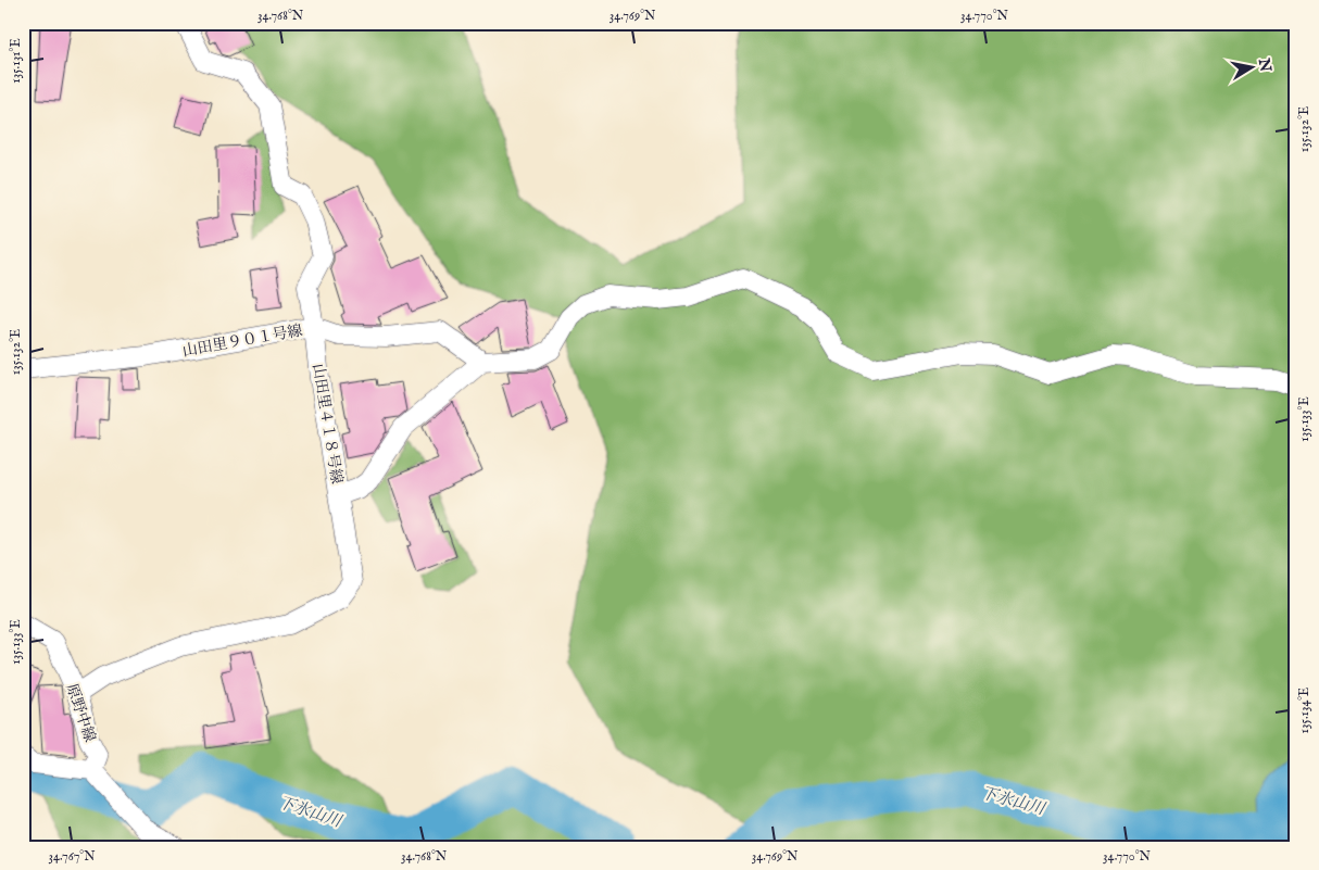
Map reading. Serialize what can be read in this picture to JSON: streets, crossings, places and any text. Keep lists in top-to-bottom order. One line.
{"streets":{"street":["山田里９０１号線","山田里４１８号線","原野中線"]},"crossings":[["山田里９０１号線","山田里４１８号線"],["山田里４１８号線","原野中線"]],"water":["下氷山川"],"north":"right","coordinates":["34.768°N","34.769°N","34.770°N","135.131°E","135.132°E","135.133°E","135.134°E","34.767°N"]}
